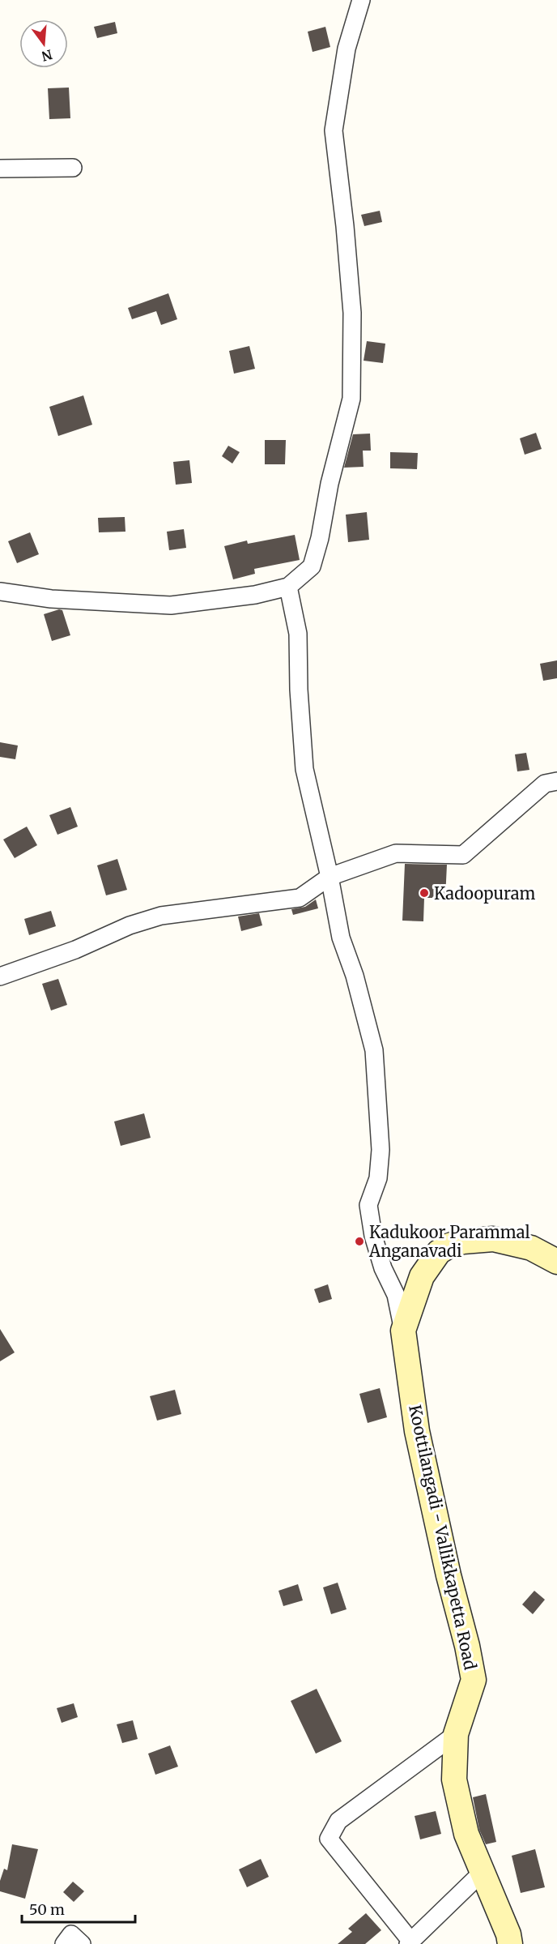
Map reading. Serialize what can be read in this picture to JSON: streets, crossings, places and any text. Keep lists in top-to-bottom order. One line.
{"streets":{"main road":["Koottilangadi - Vallikkapetta Road"]},"places":["Kadoopuram","Kadukoor Parammal Anganavadi"],"scale_bar":"50 m","north":"bottom"}
